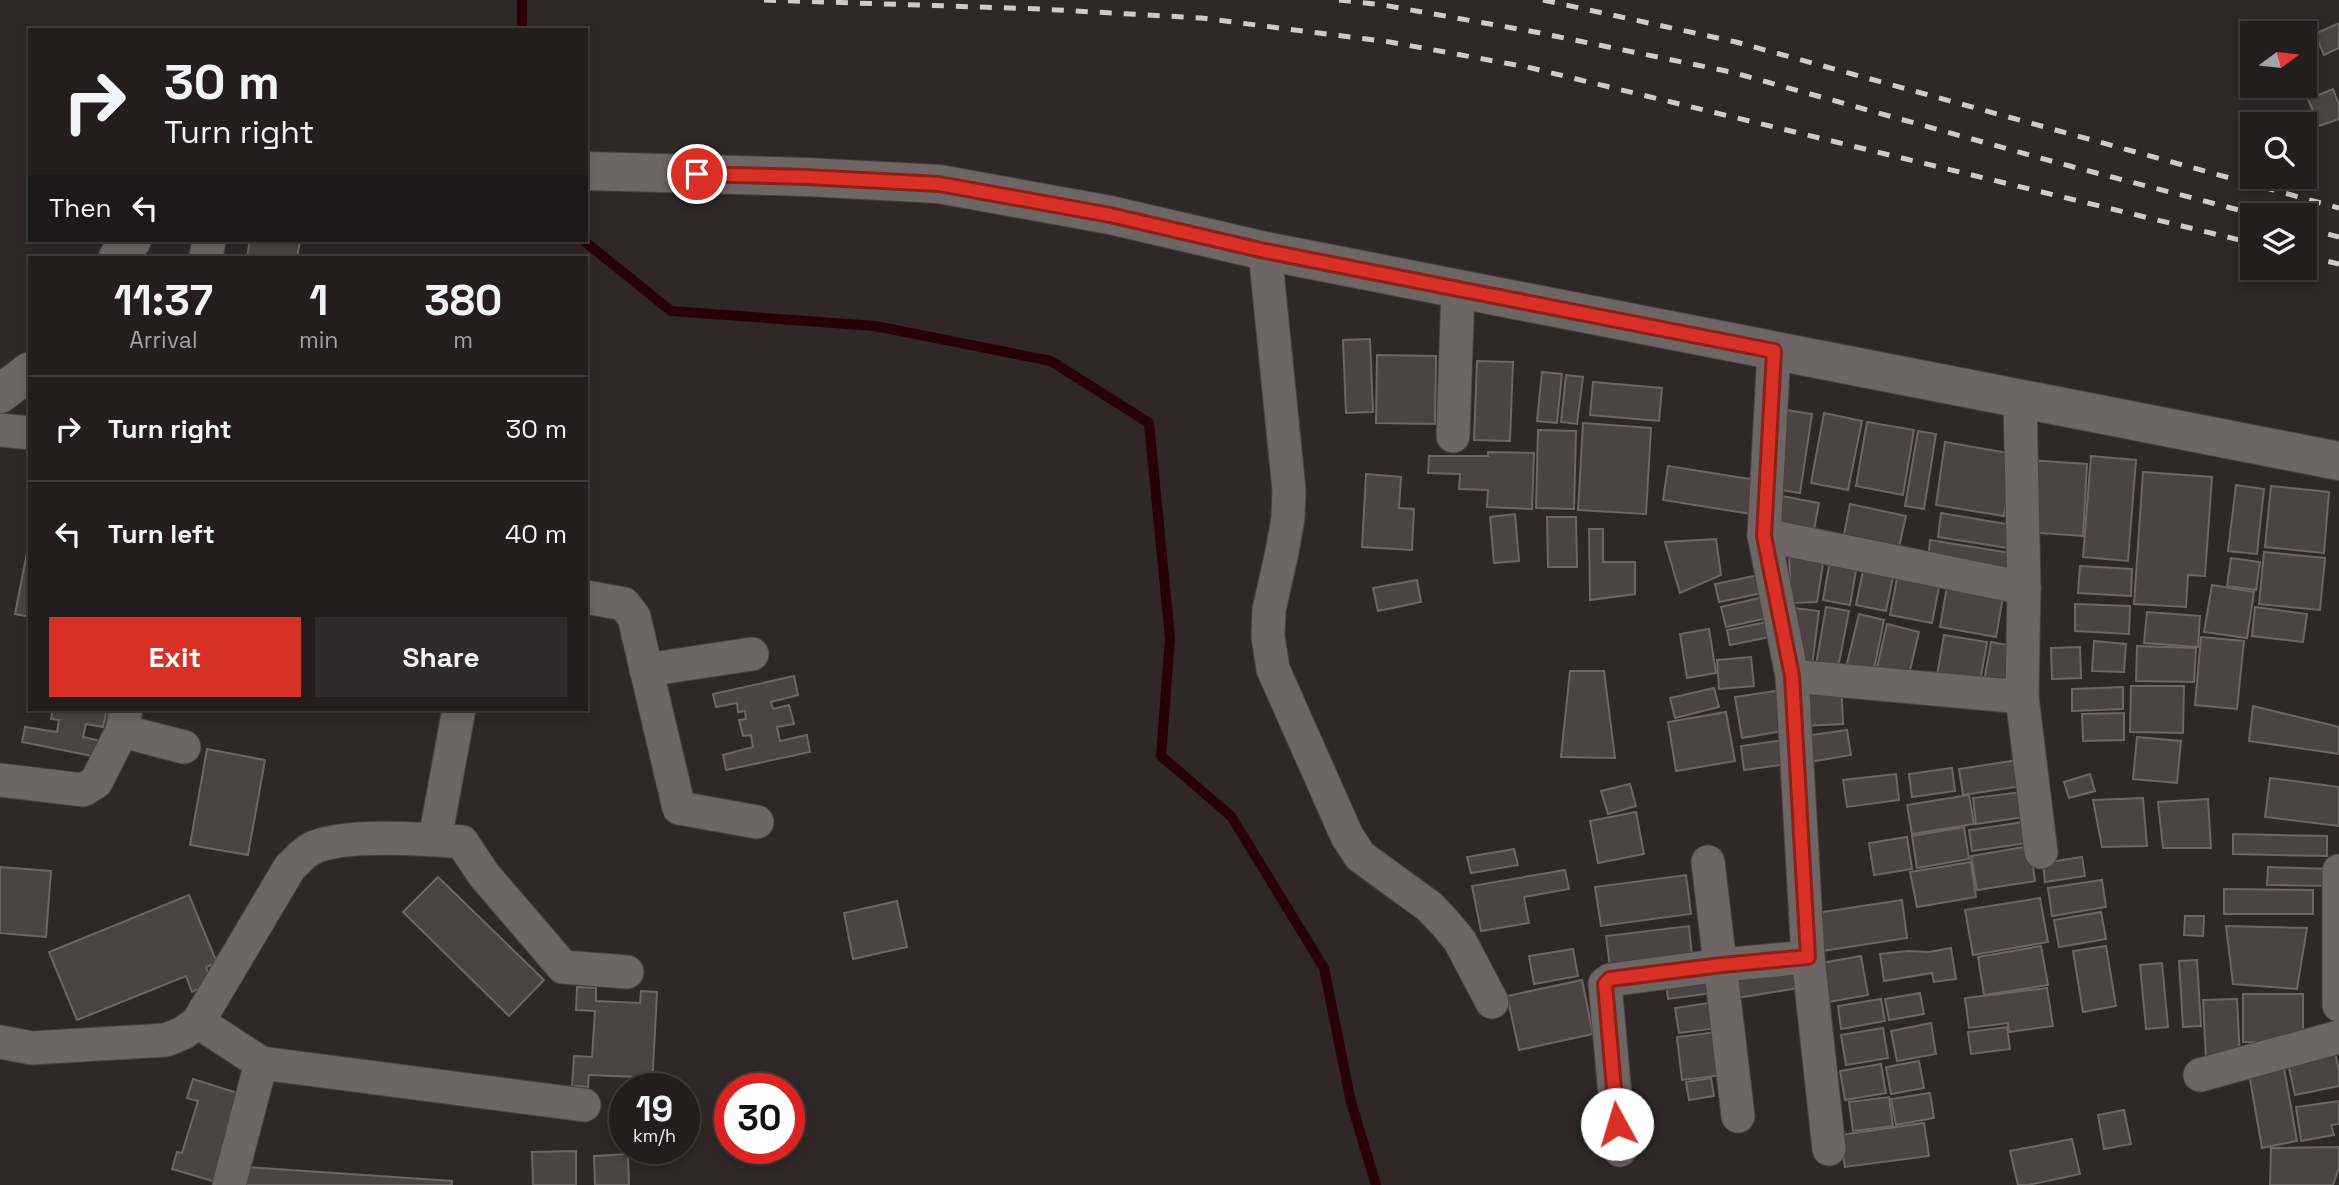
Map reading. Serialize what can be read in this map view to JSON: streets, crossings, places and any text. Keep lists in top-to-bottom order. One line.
{"north":"right","page":{"turn":["30 m","Turn right"],"then":"Then","eta":["11:37","Arrival","1","min","380","m"],"list":[{"name":"Turn right","value":"30 m"},{"name":"Turn left","value":"40 m"}],"buttons":["Exit","Share"],"speed":"19 km/h","limit":"30"}}
